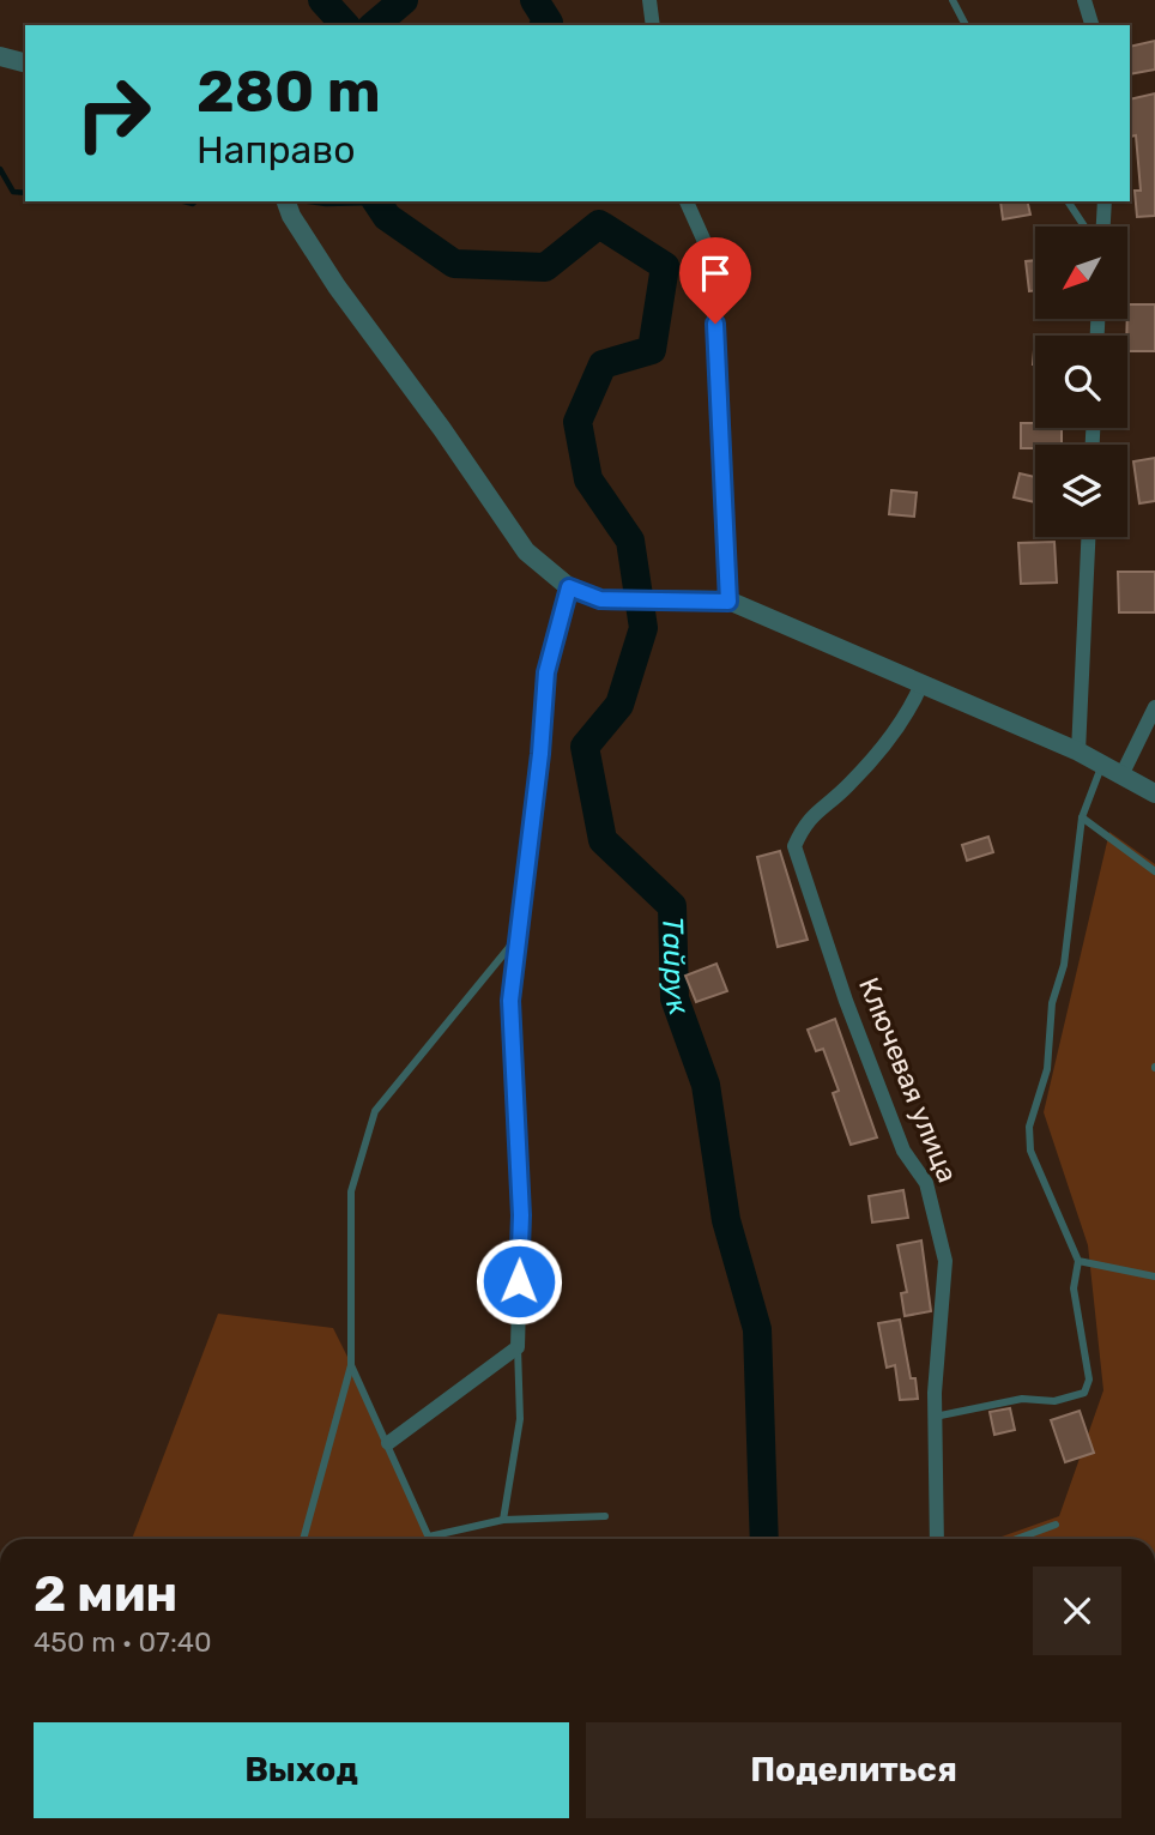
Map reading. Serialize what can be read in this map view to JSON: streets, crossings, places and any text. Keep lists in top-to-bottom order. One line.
{"streets":{"street":["Ключевая улица"]},"water":["Тайрук"],"north":"bottom left","page":{"turn":["280 m","Направо"],"heading":["2 мин","450 m · 07:40"],"buttons":["Выход","Поделиться"]}}
